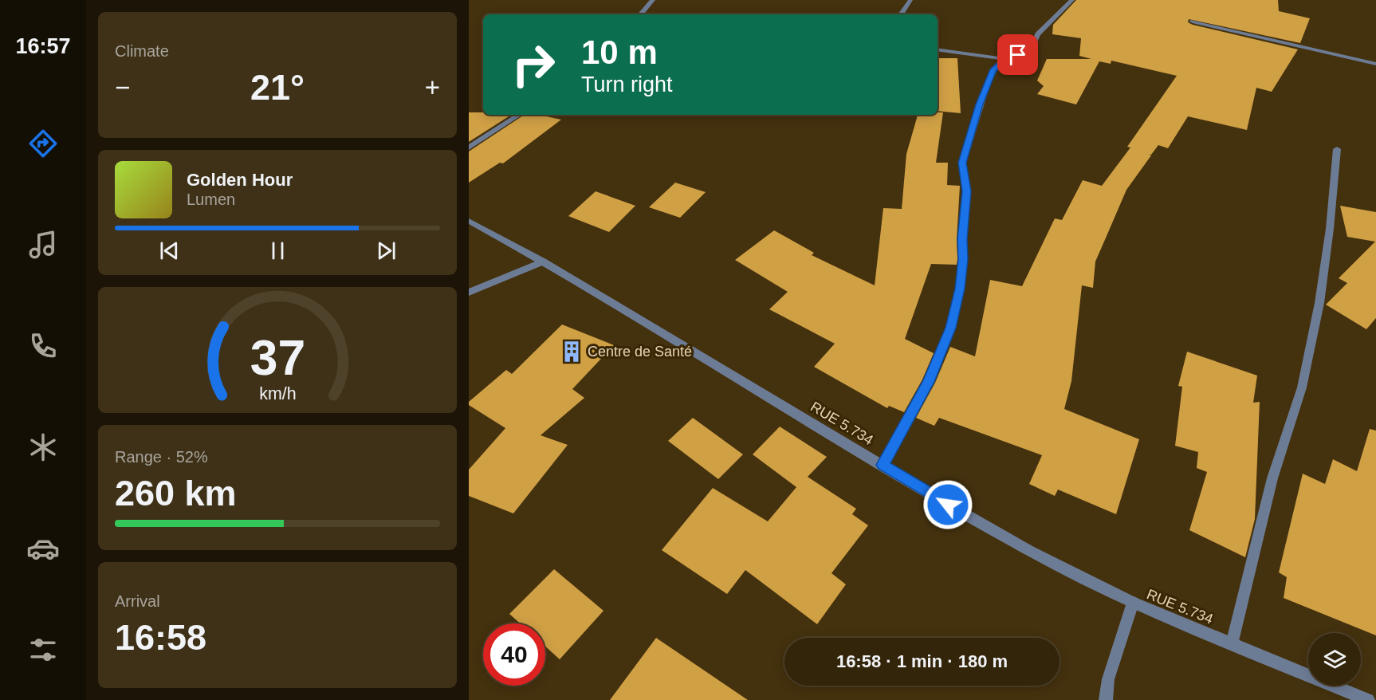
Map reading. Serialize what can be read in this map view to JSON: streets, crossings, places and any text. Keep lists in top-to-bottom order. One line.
{"streets":{"street":["RUE 5.734"]},"places":{"building":["Centre de Santé"]},"page":{"tabs":"16:57","tile":["Climate",["Range · 52%","260 km"],["Arrival","16:58"]],"turn":["10 m","Turn right"],"heat":["−","21°","+"],"song":["Golden Hour","Lumen"],"limit":"40","trip":"16:58 · 1 min · 180 m","gauge":["37","km/h"]}}
